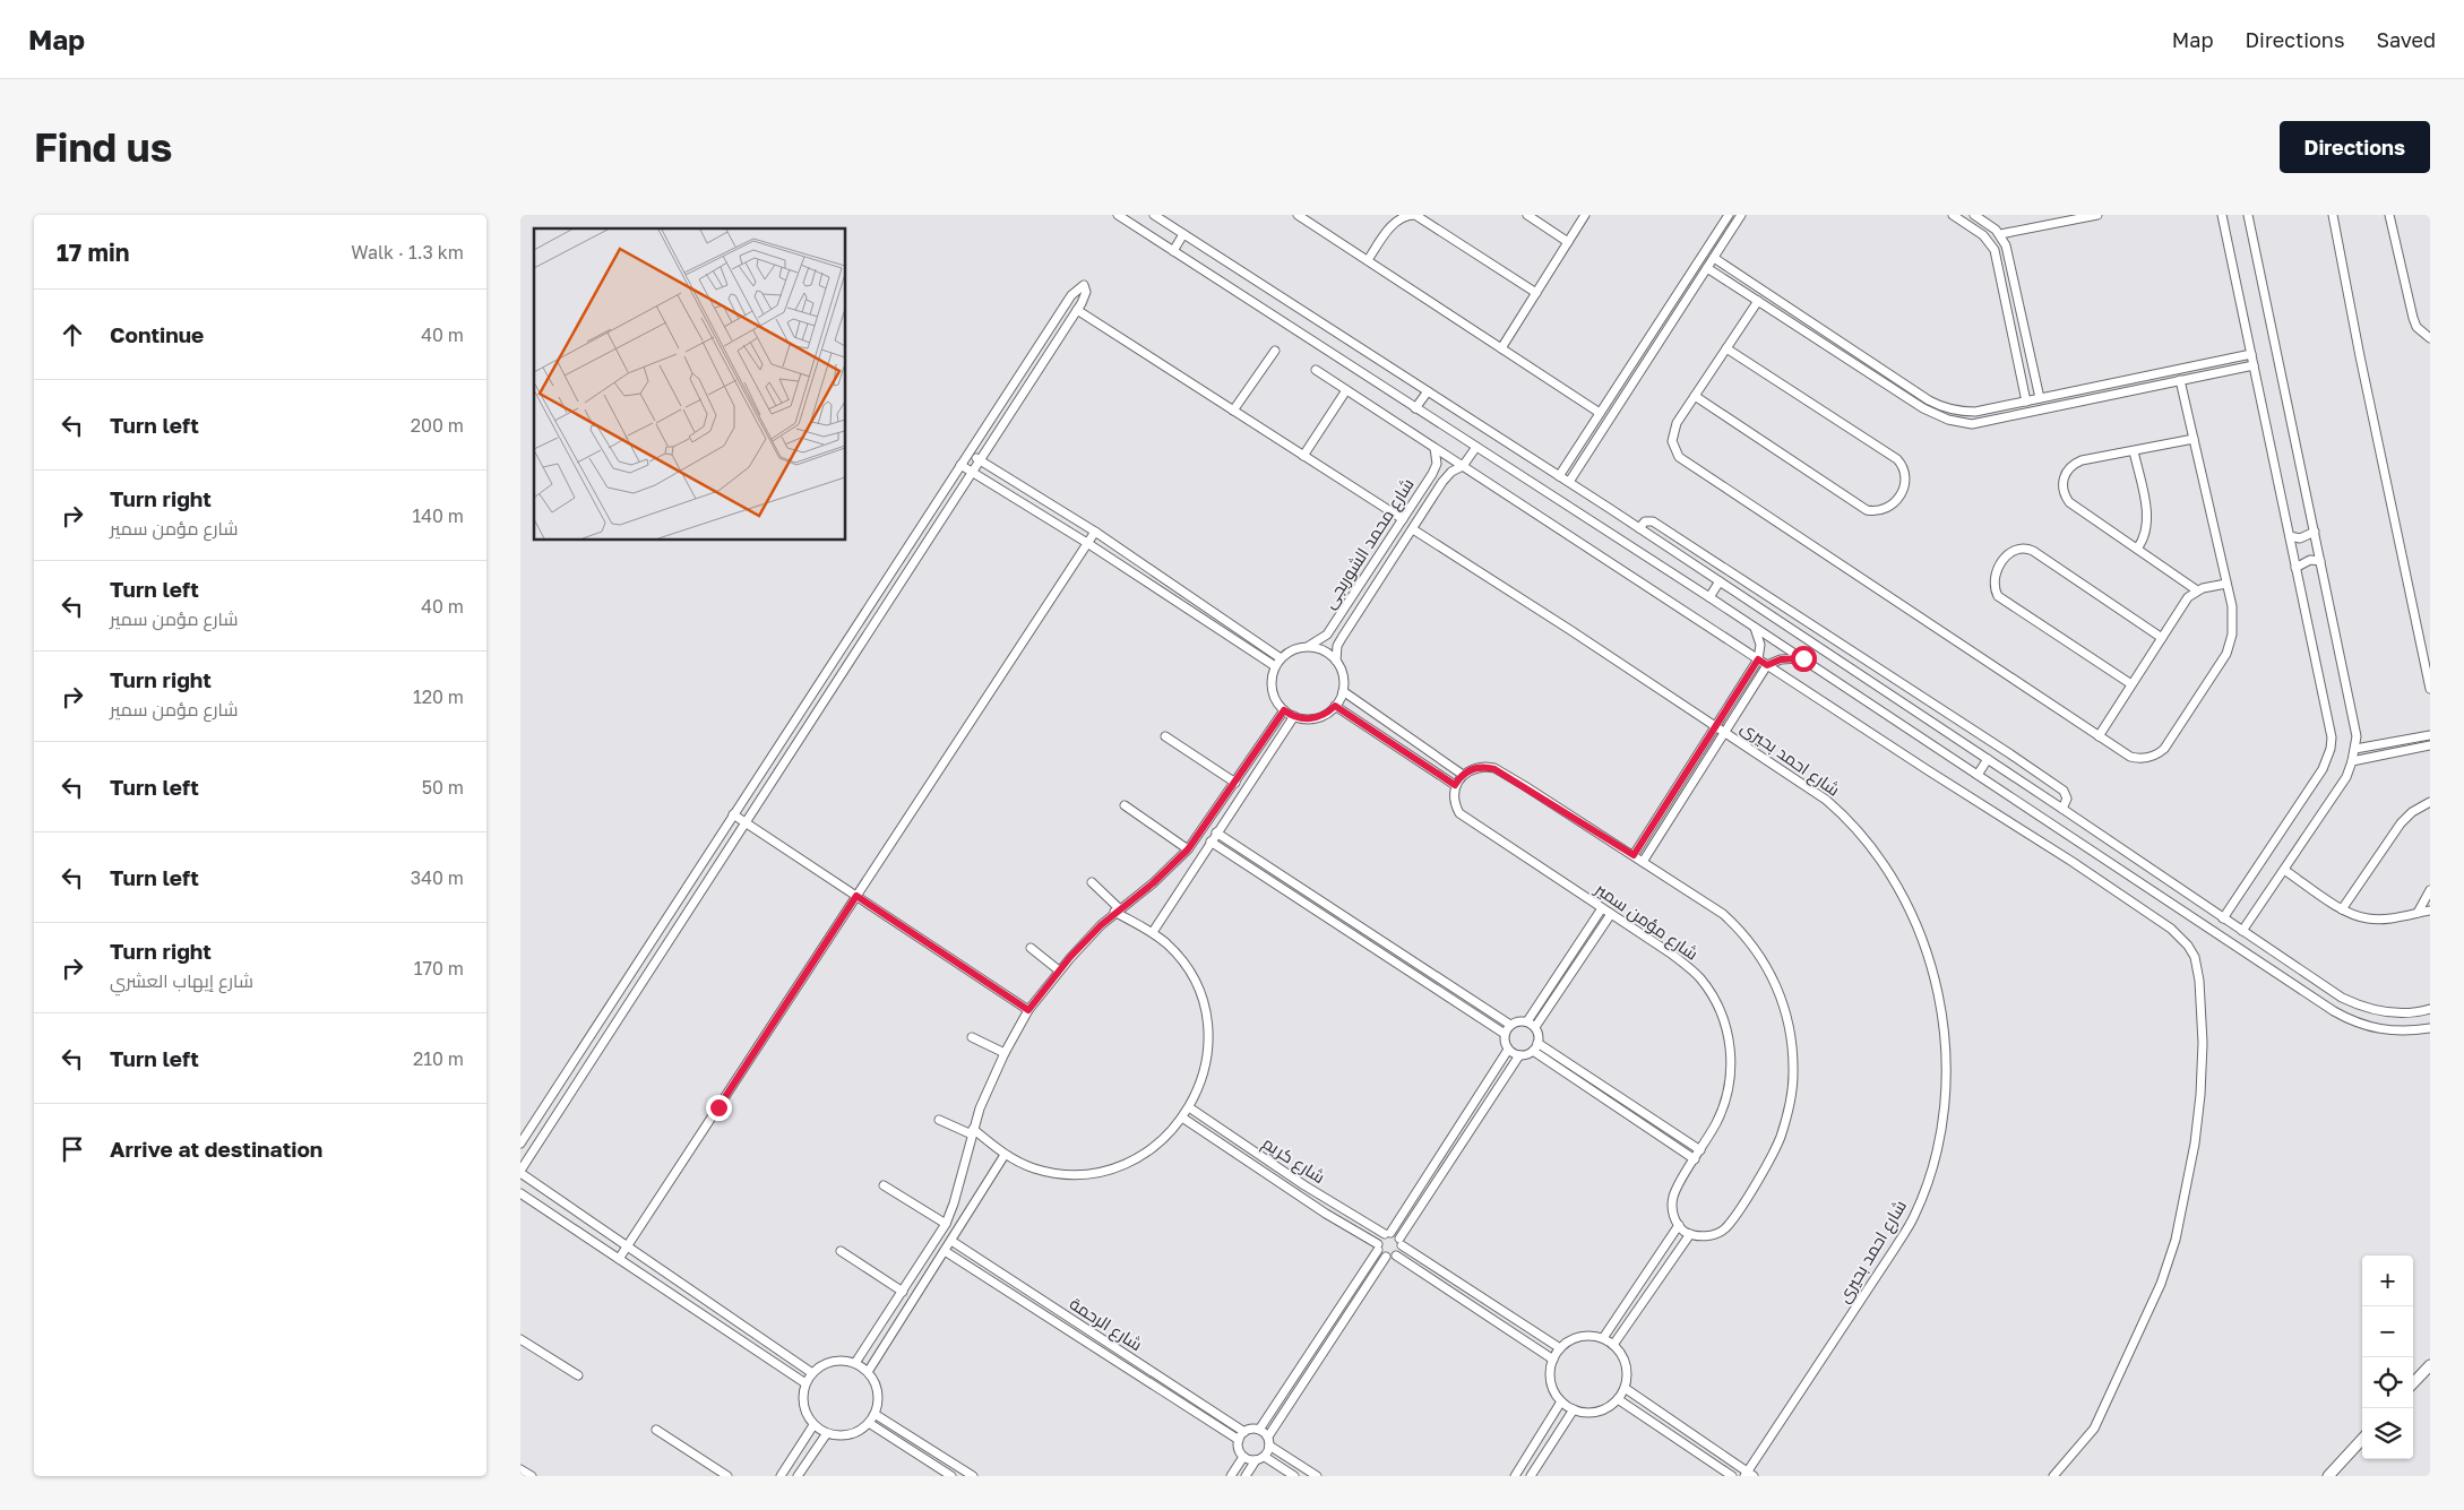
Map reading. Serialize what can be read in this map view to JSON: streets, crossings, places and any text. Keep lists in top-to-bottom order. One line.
{"streets":{"street":["شارع محمد الشوربجى","شارع احمد بحيرى","شارع مؤمن سمير","شارع كريم","شارع الرحمة"]},"crossings":[["شارع محمد الشوربجى","شارع احمد بحيرى"]],"page":{"header":"Map","nav":["Map","Directions","Saved"],"buttons":"Directions","title":"Find us","heading":["17 min","Walk · 1.3 km"],"list":[["Continue","40 m"],["Turn left","200 m"],["Turn right","شارع مؤمن سمير","140 m"],["Turn left","شارع مؤمن سمير","40 m"],["Turn right","شارع مؤمن سمير","120 m"],["Turn left","50 m"],["Turn left","340 m"],["Turn right","شارع إيهاب العشري","170 m"],["Turn left","210 m"],"Arrive at destination"],"map_buttons":["+","−"]}}
